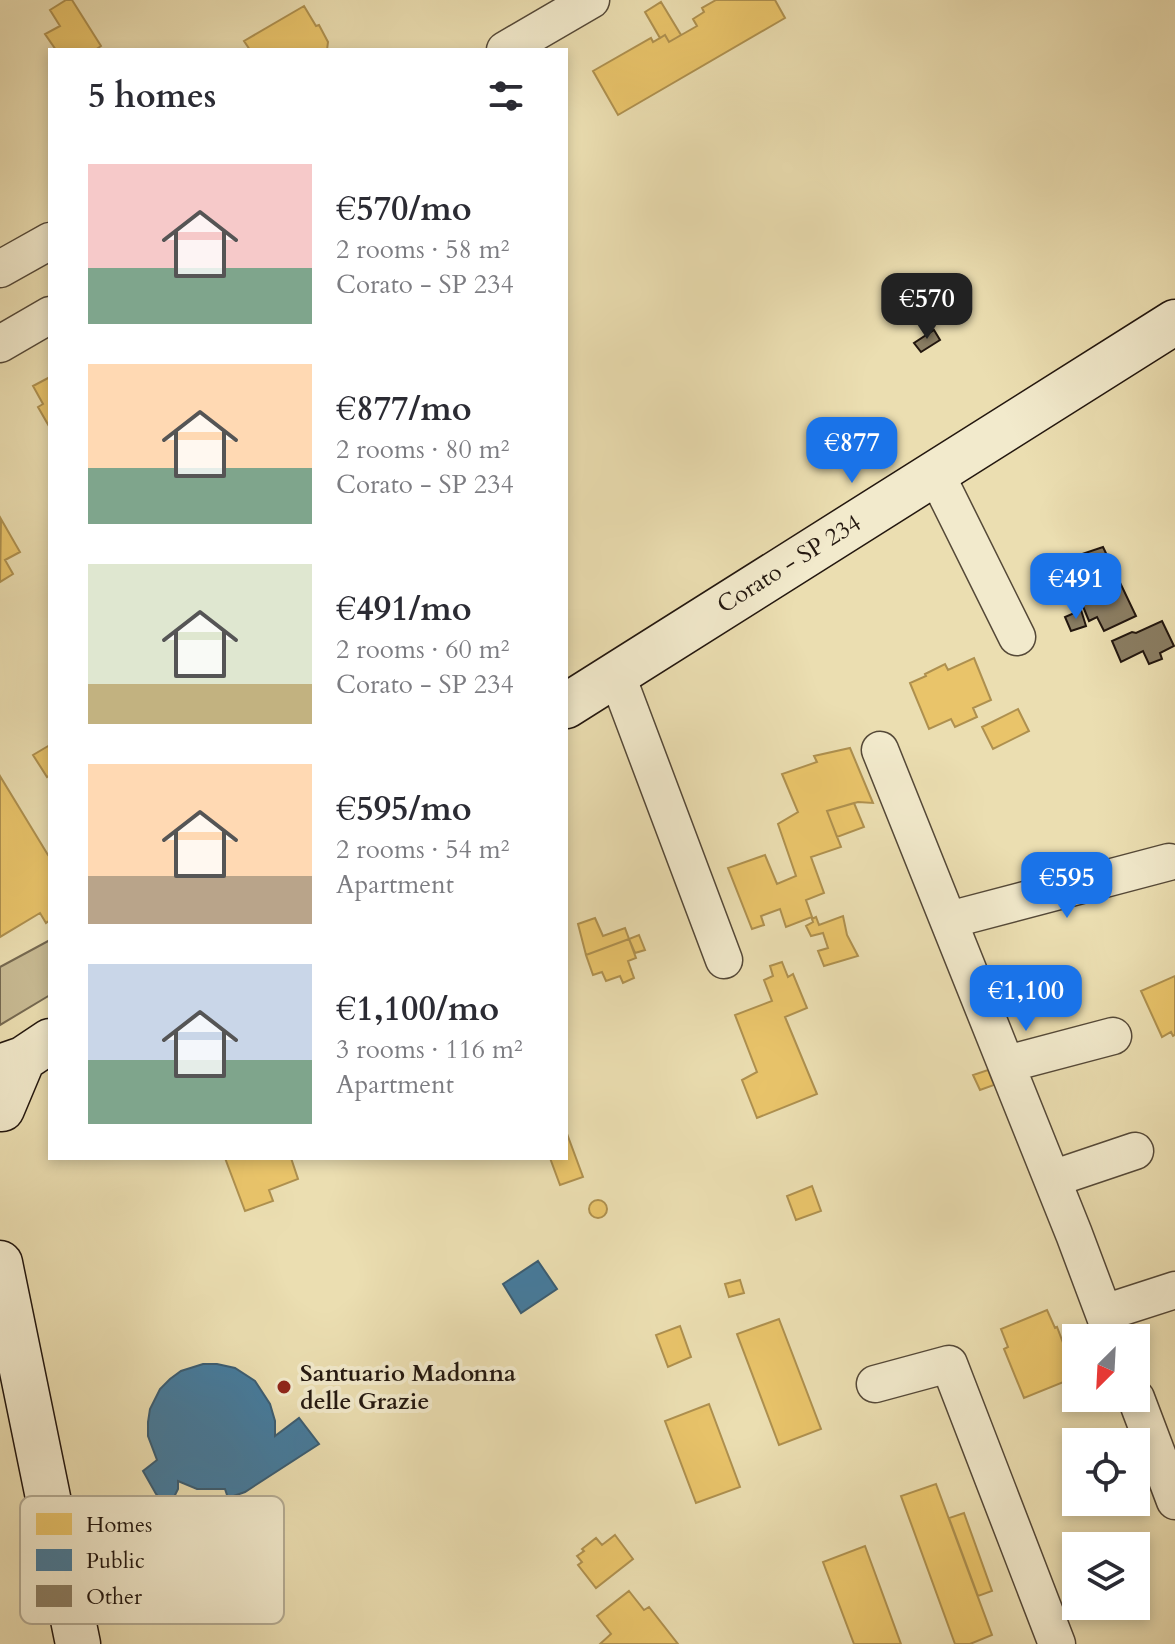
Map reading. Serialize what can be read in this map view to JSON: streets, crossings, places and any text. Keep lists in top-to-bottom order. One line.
{"streets":{"main road":["Corato - SP 234"]},"places":["Santuario Madonna delle Grazie"],"legend":["Homes","Public","Other"],"north":"bottom left","page":{"heading":"5 homes","list":[{"name":"€570/mo","note":"2 rooms · 58 m² · Corato - SP 234"},{"name":"€877/mo","note":"2 rooms · 80 m² · Corato - SP 234"},{"name":"€491/mo","note":"2 rooms · 60 m² · Corato - SP 234"},{"name":"€595/mo","note":"2 rooms · 54 m² · Apartment"},{"name":"€1,100/mo","note":"3 rooms · 116 m² · Apartment"}],"price":["€570","€877","€491","€595","€1,100"]}}
